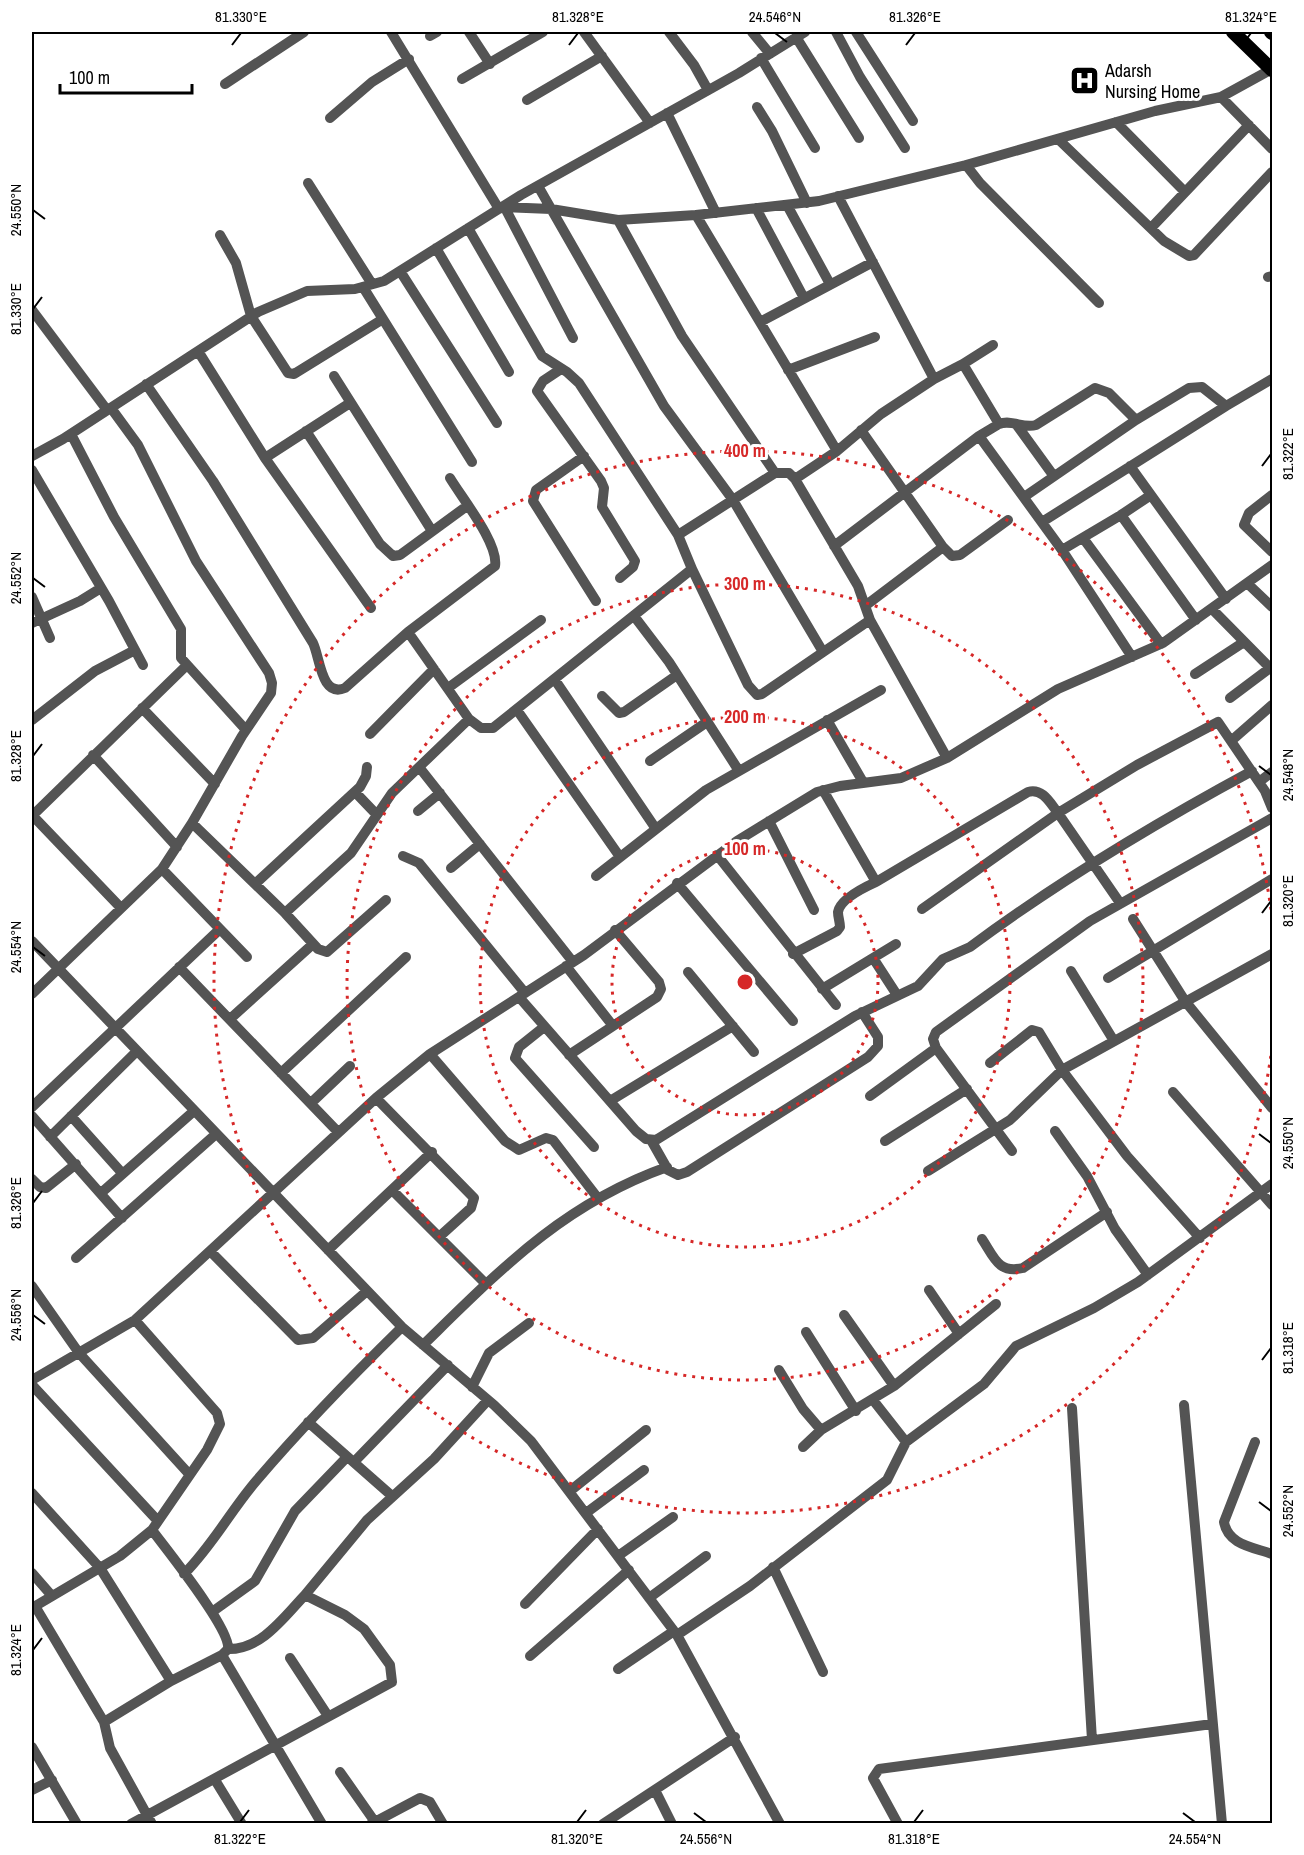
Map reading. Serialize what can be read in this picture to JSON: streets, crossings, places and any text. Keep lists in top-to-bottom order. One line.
{"places":{"hospital":["Adarsh Nursing Home"]},"scale_bar":"100 m","coordinates":["81.330°E","81.328°E","24.546°N","81.326°E","81.324°E","24.550°N","81.322°E","24.552°N","24.548°N","81.320°E","24.554°N","24.556°N","81.318°E"],"rings":["400 m","300 m","200 m","100 m"]}
